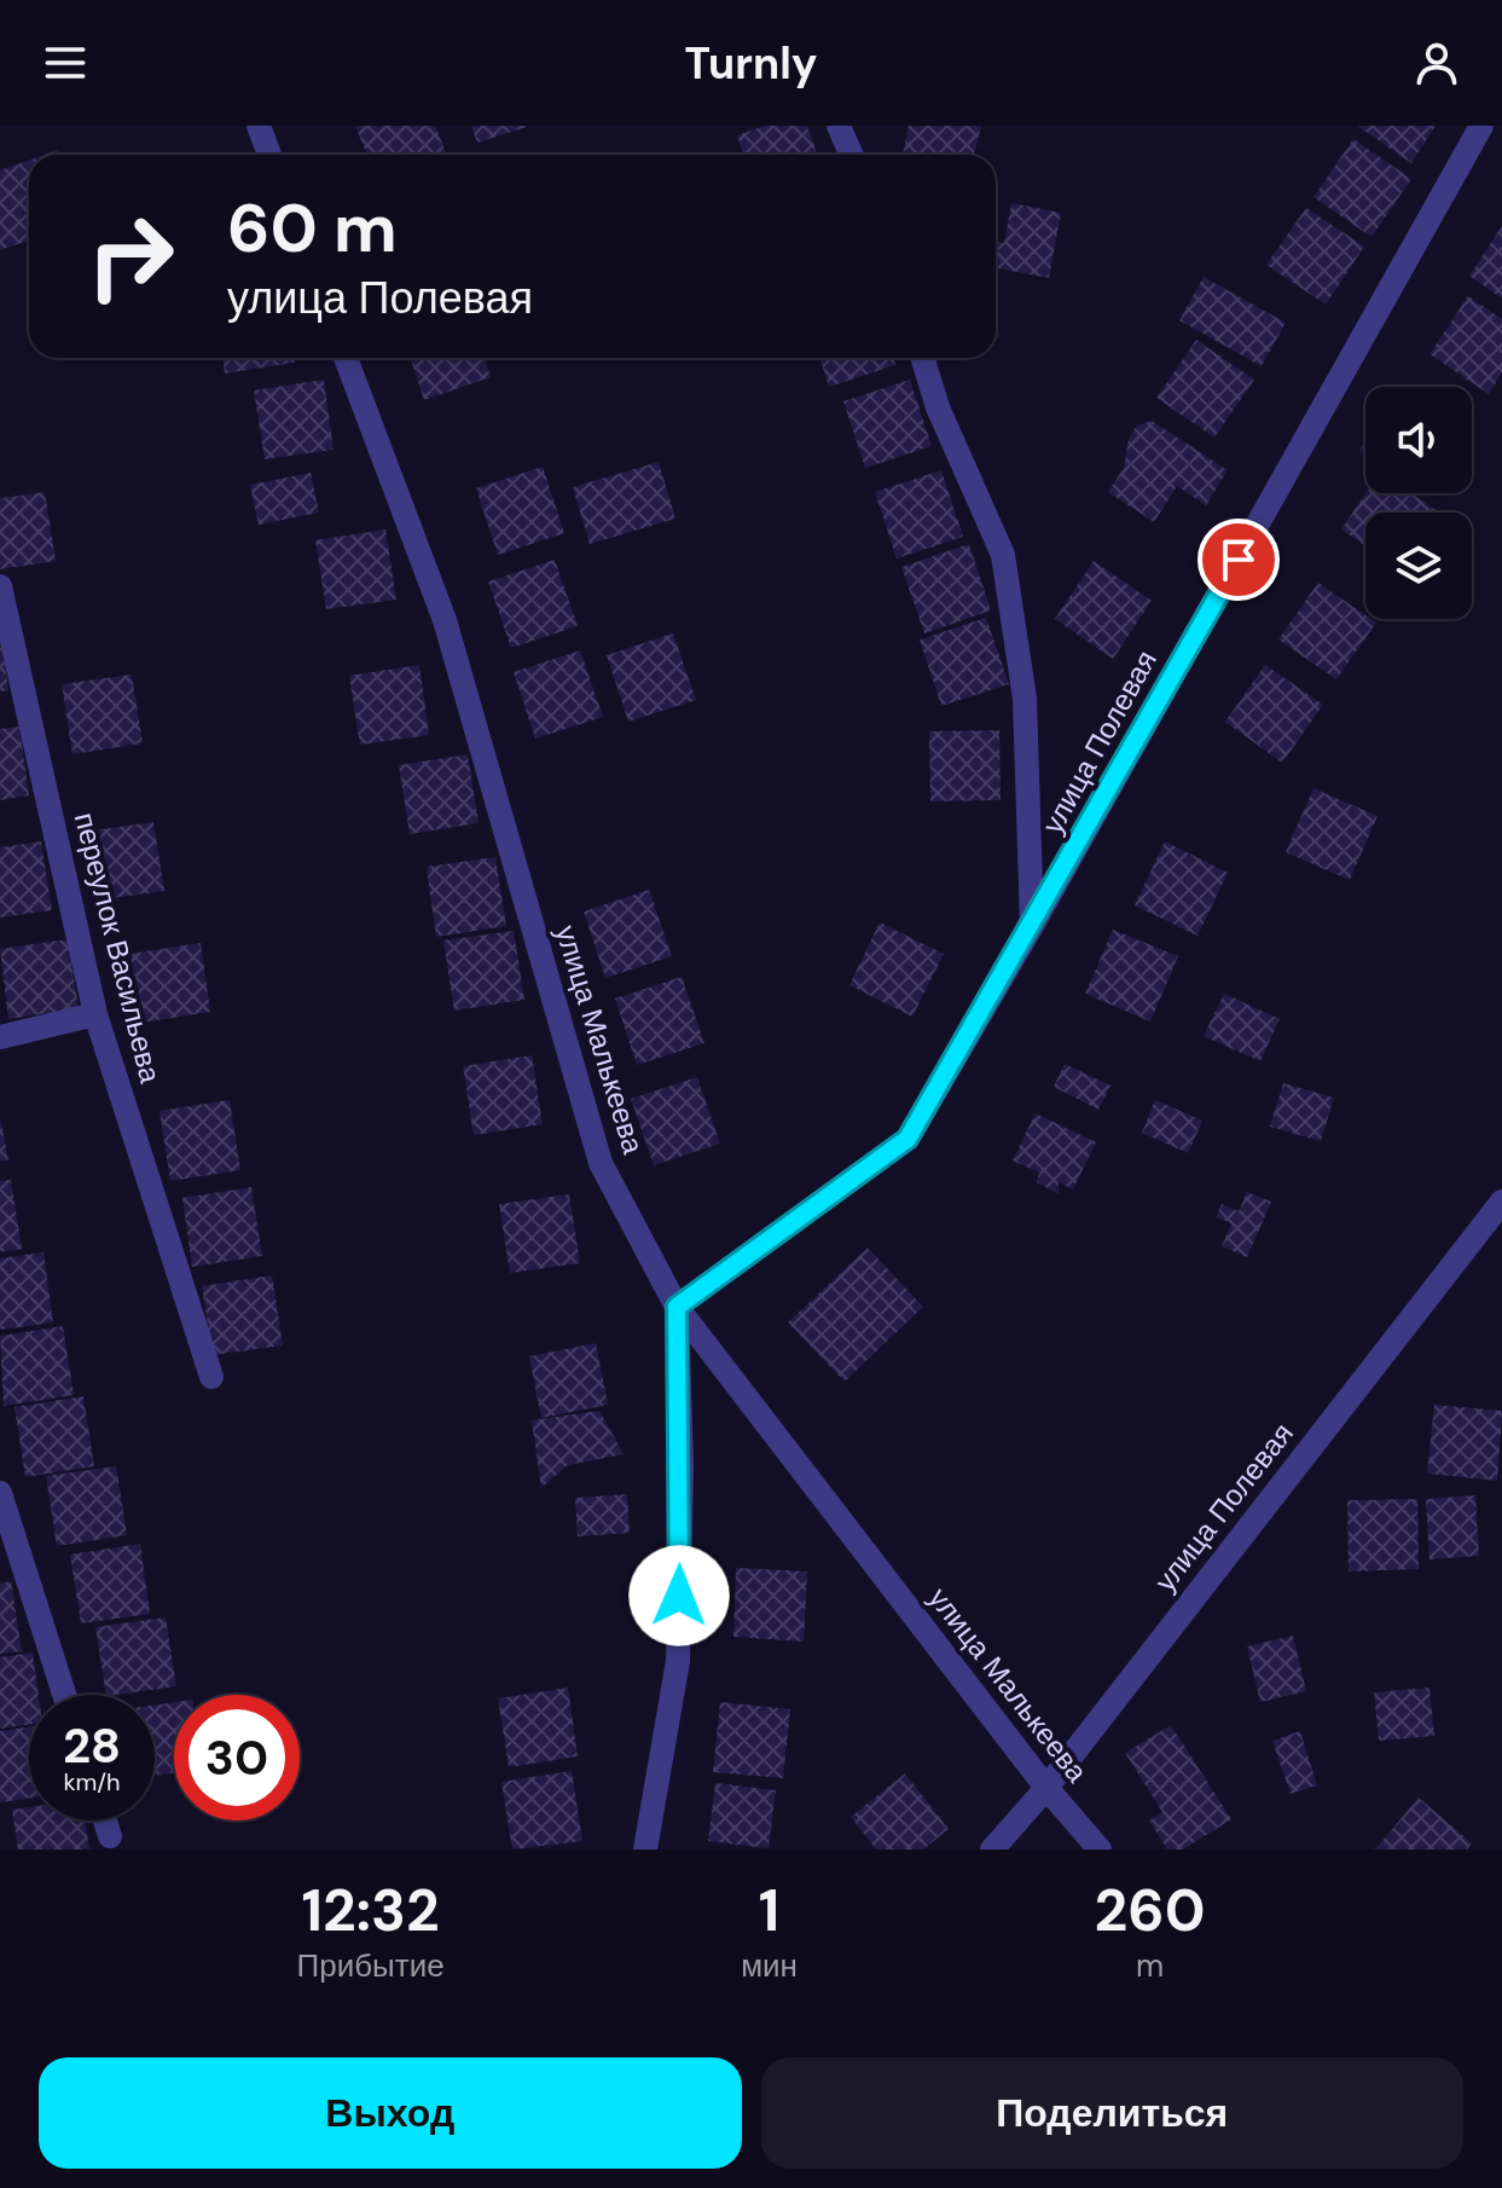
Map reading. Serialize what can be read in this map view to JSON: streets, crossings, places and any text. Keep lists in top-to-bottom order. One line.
{"streets":{"street":["улица Полевая","переулок Васильева","улица Малькеева"]},"crossings":[["улица Полевая","улица Малькеева"]],"page":{"header":"Turnly","turn":["60 m","улица Полевая"],"speed":"28 km/h","limit":"30","eta":["12:32","Прибытие","1","мин","260","m"],"buttons":["Выход","Поделиться"]}}
